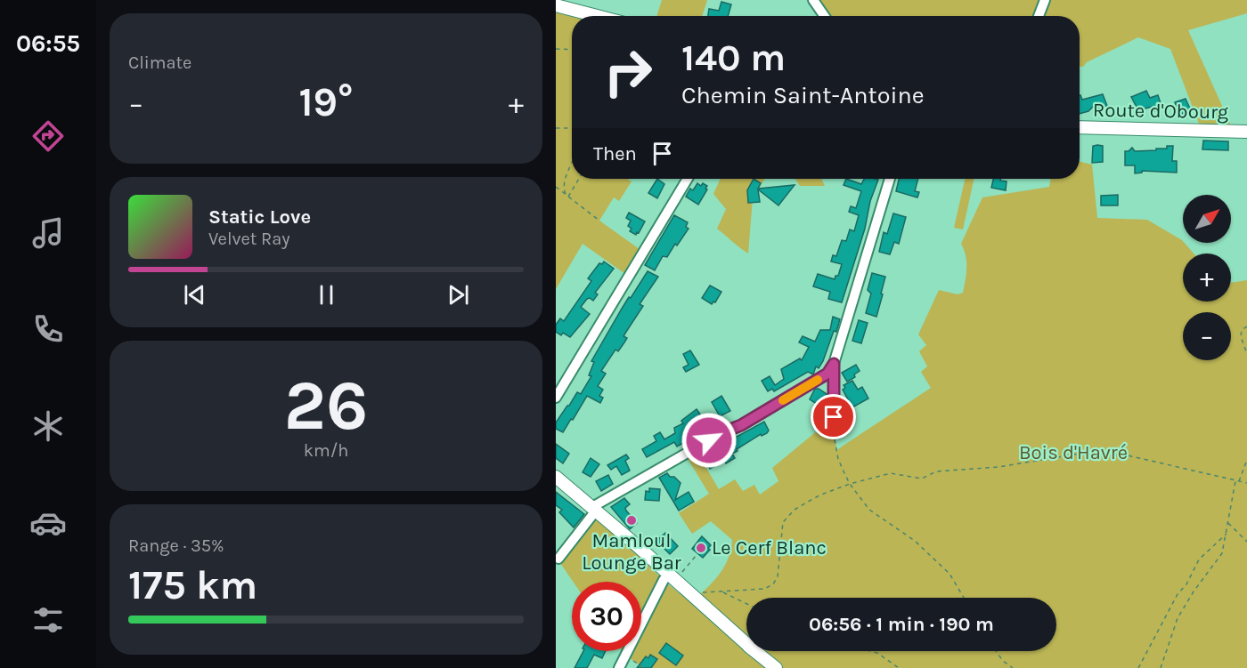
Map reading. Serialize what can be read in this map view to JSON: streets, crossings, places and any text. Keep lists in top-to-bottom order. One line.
{"streets":{"main road":["Route d'Obourg"]},"parks":["Bois d'Havré"],"places":["Mamloul Lounge Bar","Le Cerf Blanc"],"north":"top right","page":{"tabs":"06:55","tile":["Climate",["26","km/h"],["Range · 35%","175 km"]],"turn":["140 m","Chemin Saint-Antoine"],"heat":["−","19°","+"],"then":"Then","song":["Static Love","Velvet Ray"],"map_buttons":["+","−"],"limit":"30","trip":"06:56 · 1 min · 190 m"}}
